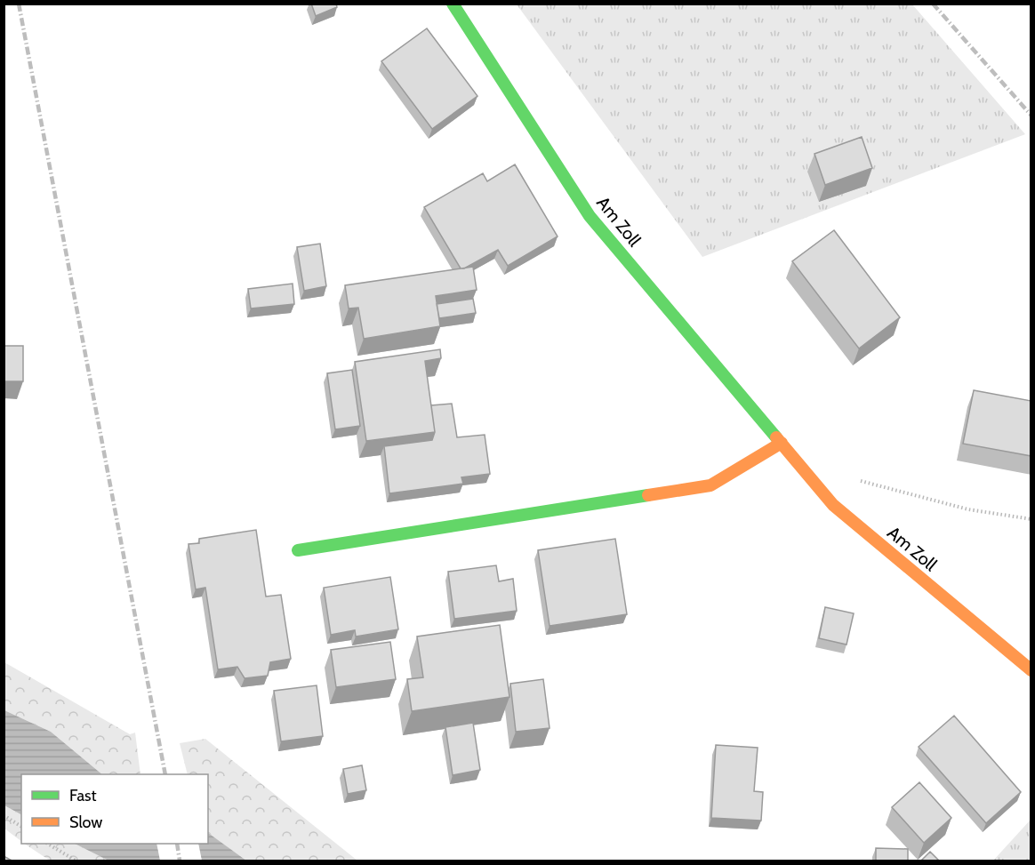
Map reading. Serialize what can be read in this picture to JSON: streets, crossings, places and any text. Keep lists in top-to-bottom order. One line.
{"streets":{"street":["Am Zoll"]},"legend":["Fast","Slow"]}
